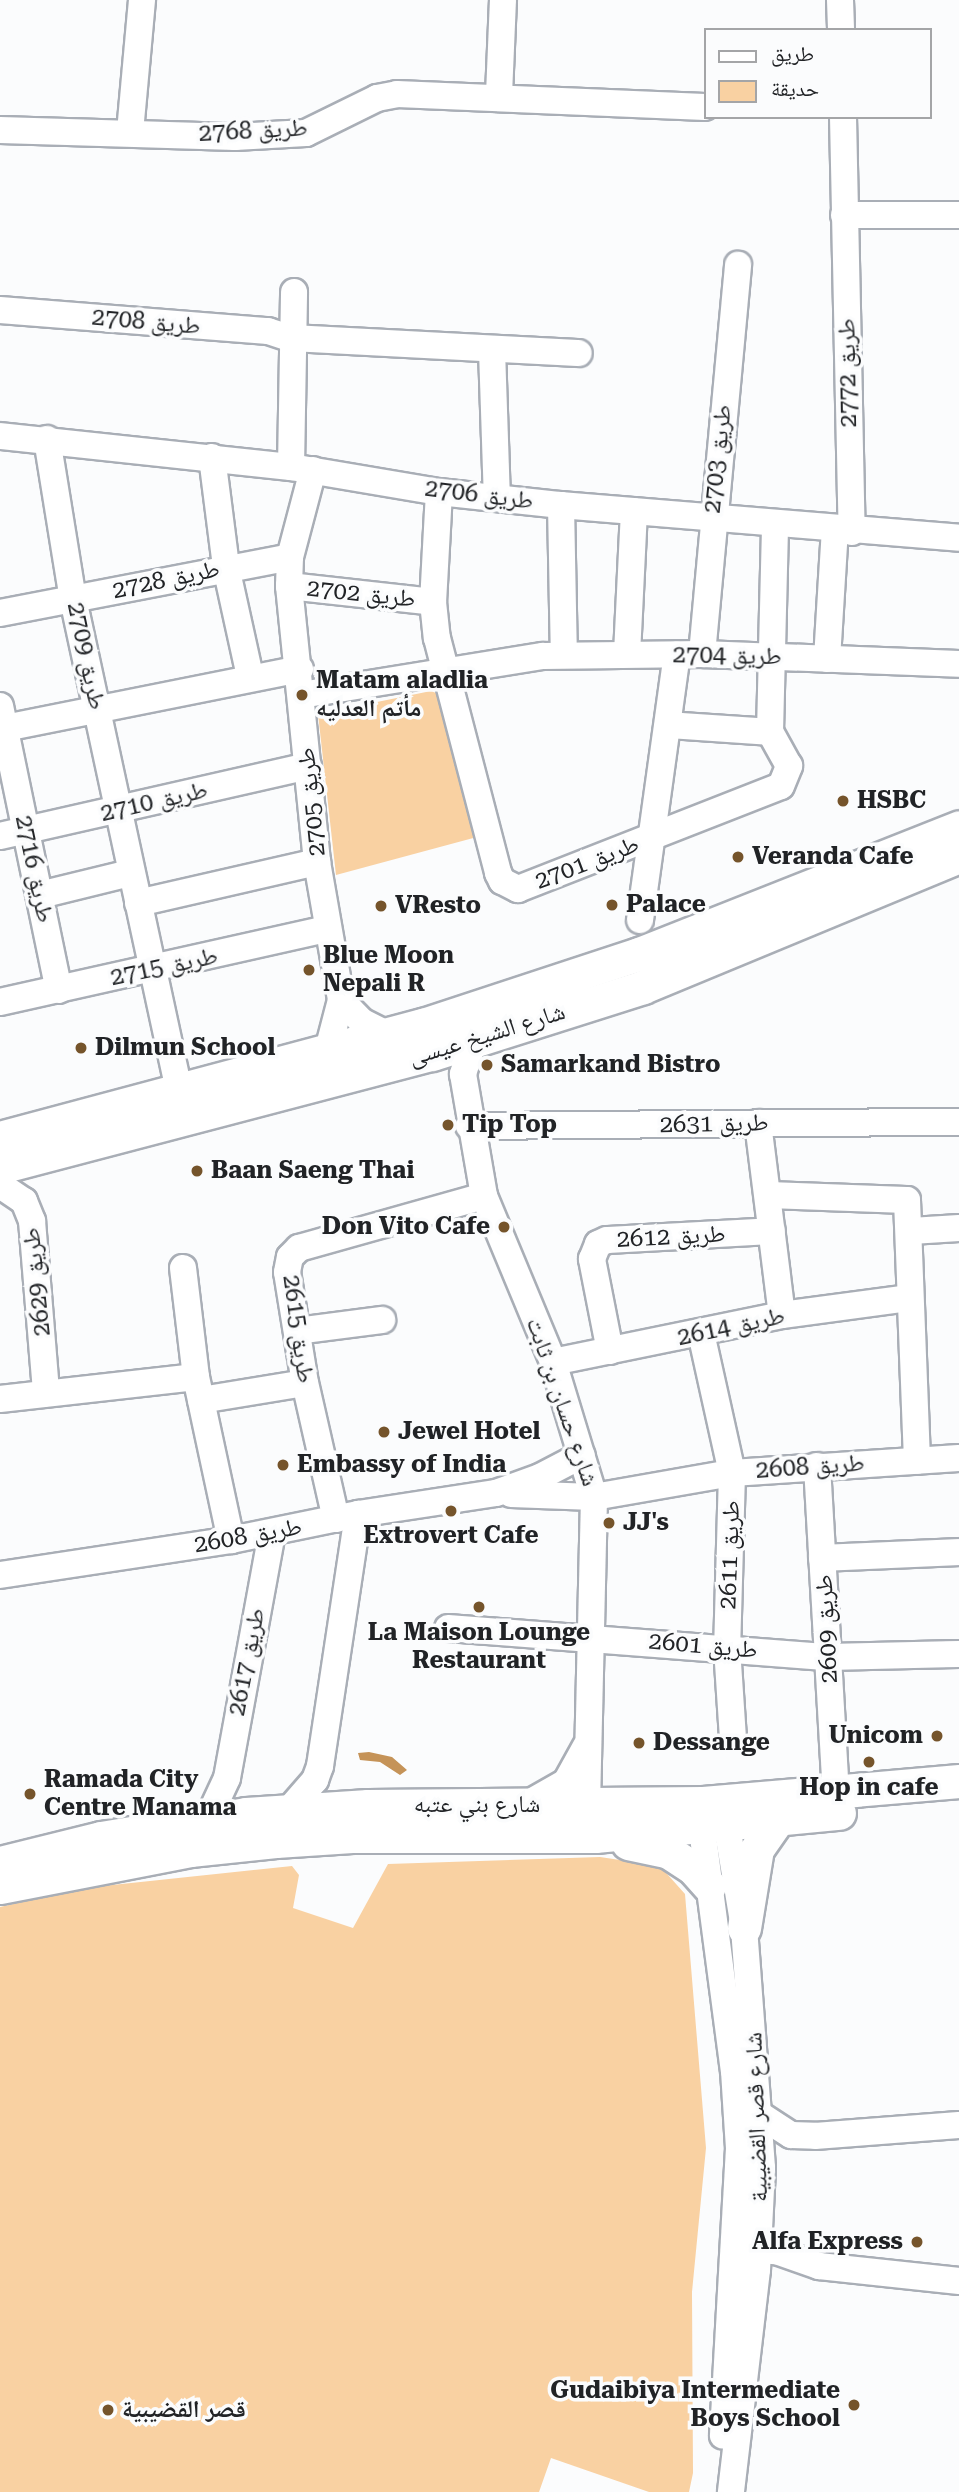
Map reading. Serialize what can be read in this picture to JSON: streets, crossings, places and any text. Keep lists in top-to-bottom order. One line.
{"streets":{"main road":["شارع الشيخ عيسى","شارع بني عتبه"],"street":["طريق 2768","طريق 2708","طريق 2772","طريق 2703","طريق 2706","طريق 2728","طريق 2702","طريق 2709","طريق 2704","طريق 2710","طريق 2705","طريق 2701","طريق 2716","طريق 2715","طريق 2631","طريق 2612","طريق 2629","طريق 2614","طريق 2615","شارع حسان بن ثابت","طريق 2608","طريق 2611","طريق 2609","طريق 2601","طريق 2617","شارع قصر القضيبية"]},"crossings":[["طريق 2772","طريق 2706"],["طريق 2703","طريق 2706"],["طريق 2703","طريق 2704"],["طريق 2703","طريق 2701"],["طريق 2706","طريق 2709"],["طريق 2706","طريق 2705"],["طريق 2728","طريق 2709"],["طريق 2728","طريق 2705"],["طريق 2702","طريق 2705"],["طريق 2709","طريق 2710"],["طريق 2709","طريق 2715"],["طريق 2709","شارع الشيخ عيسى"],["طريق 2704","طريق 2705"],["طريق 2704","طريق 2701"],["طريق 2710","طريق 2705"],["طريق 2710","طريق 2716"],["طريق 2705","طريق 2715"],["طريق 2705","شارع الشيخ عيسى"],["طريق 2716","طريق 2715"],["شارع الشيخ عيسى","شارع حسان بن ثابت"],["طريق 2631","شارع حسان بن ثابت"],["طريق 2612","طريق 2614"],["طريق 2614","شارع حسان بن ثابت"],["طريق 2614","طريق 2611"],["طريق 2615","شارع حسان بن ثابت"],["طريق 2615","طريق 2608"],["طريق 2615","شارع بني عتبه"],["شارع حسان بن ثابت","طريق 2608"],["شارع حسان بن ثابت","طريق 2601"],["شارع حسان بن ثابت","شارع بني عتبه"],["طريق 2608","طريق 2611"],["طريق 2608","طريق 2609"],["طريق 2608","طريق 2617"],["طريق 2611","طريق 2601"],["طريق 2609","طريق 2601"],["طريق 2609","شارع بني عتبه"],["طريق 2617","شارع بني عتبه"],["شارع بني عتبه","شارع قصر القضيبية"]],"places":["Matam aladlia مأتم العدليه","HSBC","Veranda Cafe","Palace","VResto","Blue Moon Nepali R","Dilmun School","Samarkand Bistro","Tip Top","Baan Saeng Thai","Don Vito Cafe","Jewel Hotel","Embassy of India","Extrovert Cafe","JJ's","La Maison Lounge Restaurant","Unicom","Dessange","Hop in cafe","Ramada City Centre Manama","Alfa Express","Gudaibiya Intermediate Boys School","قصر القضيبية"],"legend":["طريق","حديقة"]}
